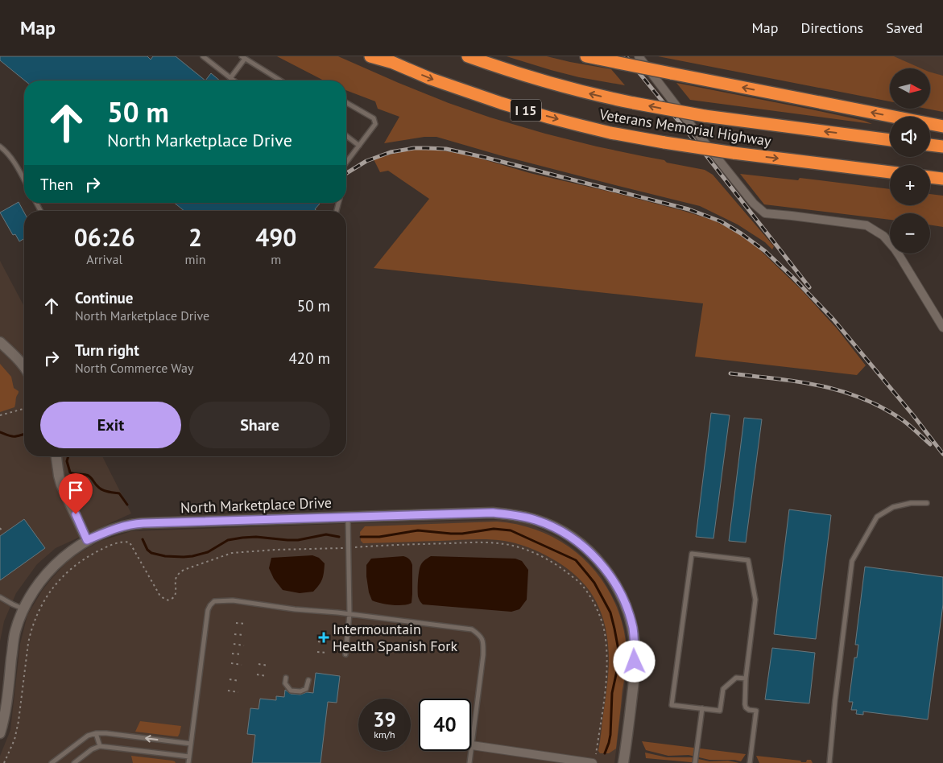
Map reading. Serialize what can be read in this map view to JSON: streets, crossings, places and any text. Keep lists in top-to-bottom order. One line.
{"streets":{"highway":["I 15","Veterans Memorial Highway"],"street":["North Marketplace Drive"]},"places":{"health":["Intermountain Health Spanish Fork"]},"north":"right","page":{"header":"Map","nav":["Map","Directions","Saved"],"map_buttons":["+","−"],"turn":["50 m","North Marketplace Drive"],"then":"Then","eta":["06:26","Arrival","2","min","490","m"],"list":[{"name":"Continue","note":"North Marketplace Drive","value":"50 m"},{"name":"Turn right","note":"North Commerce Way","value":"420 m"}],"buttons":["Exit","Share"],"speed":"39 km/h","limit":"40"}}
